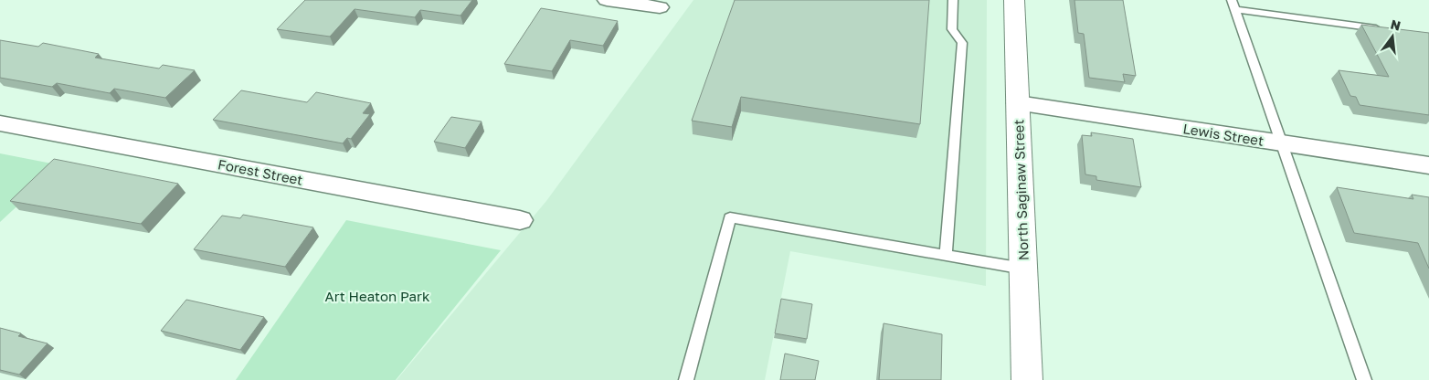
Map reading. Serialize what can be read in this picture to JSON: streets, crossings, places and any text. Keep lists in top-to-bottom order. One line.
{"streets":{"street":["Lewis Street","Forest Street","North Saginaw Street"]},"crossings":[["Lewis Street","North Saginaw Street"]],"parks":["Art Heaton Park"],"north":"top"}
